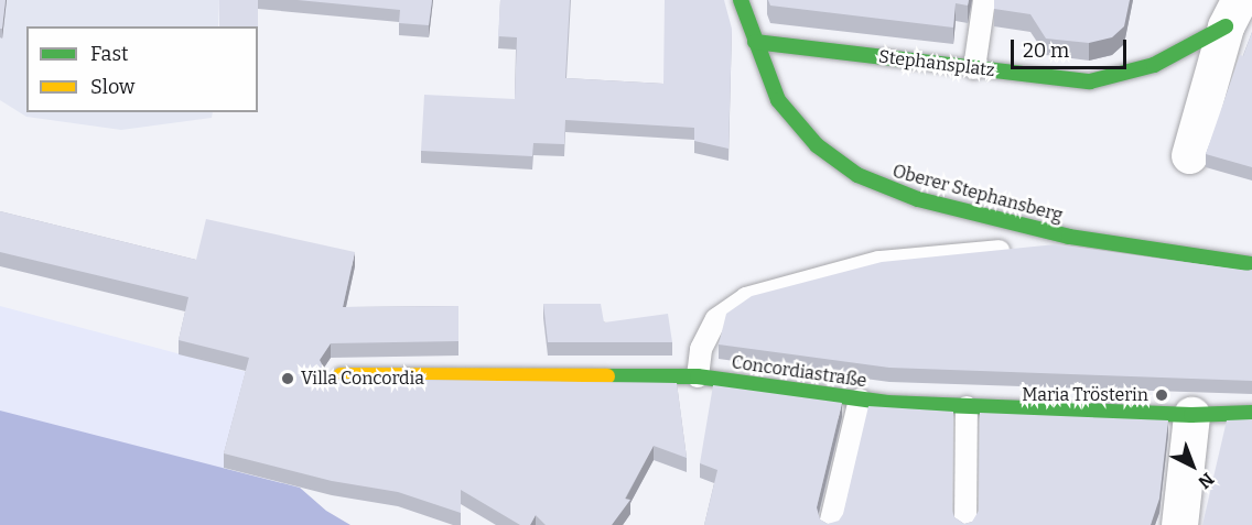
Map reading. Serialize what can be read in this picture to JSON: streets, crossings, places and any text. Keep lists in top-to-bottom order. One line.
{"streets":{"street":["Stephansplatz","Oberer Stephansberg","Concordiastraße"]},"crossings":[["Stephansplatz","Oberer Stephansberg"]],"places":["Villa Concordia","Maria Trösterin"],"legend":["Fast","Slow"],"scale_bar":"20 m","north":"bottom right"}
